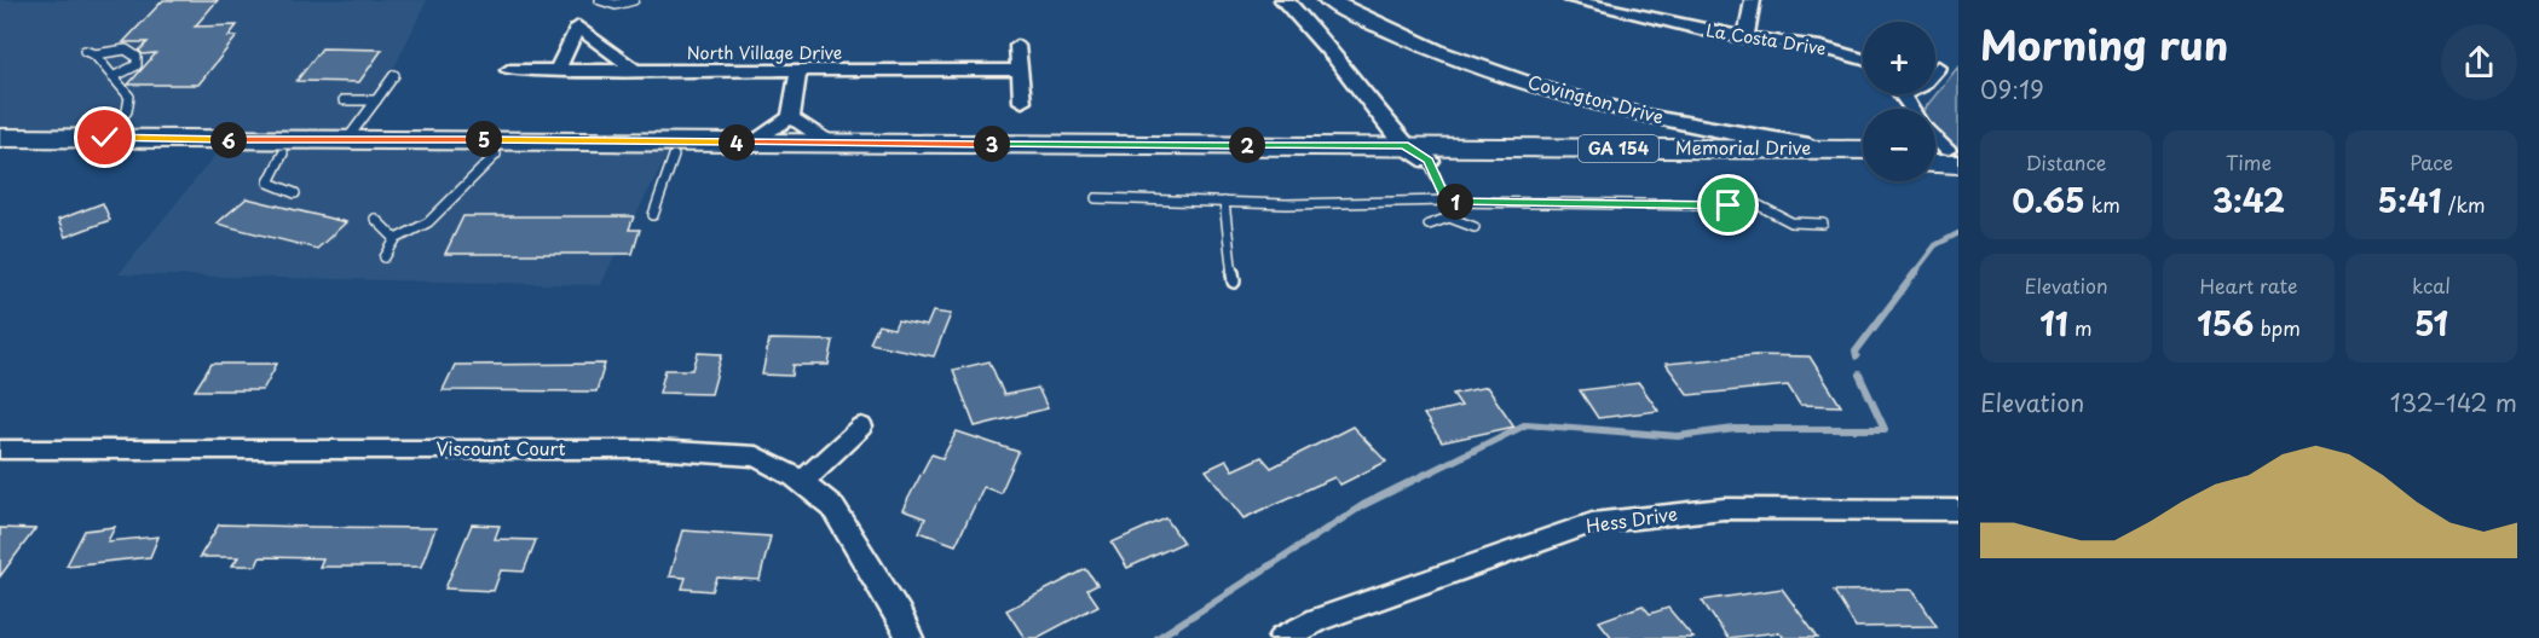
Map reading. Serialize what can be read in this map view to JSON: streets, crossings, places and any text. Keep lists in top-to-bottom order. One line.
{"streets":{"main road":["GA 154","Memorial Drive"],"street":["La Costa Drive","North Village Drive","Covington Drive","Viscount Court","Hess Drive"]},"crossings":[["Covington Drive","Memorial Drive"]],"page":{"heading":["Morning run","09:19"],"map_buttons":["+","−"],"pins":["5","6","4","3","2","1"],"stats":[["Distance","0.65 km"],["Time","3:42"],["Pace","5:41 /km"],["Elevation","11 m"],["Heart rate","156 bpm"],["kcal","51"]],"chart":["Elevation","132–142 m"]}}
